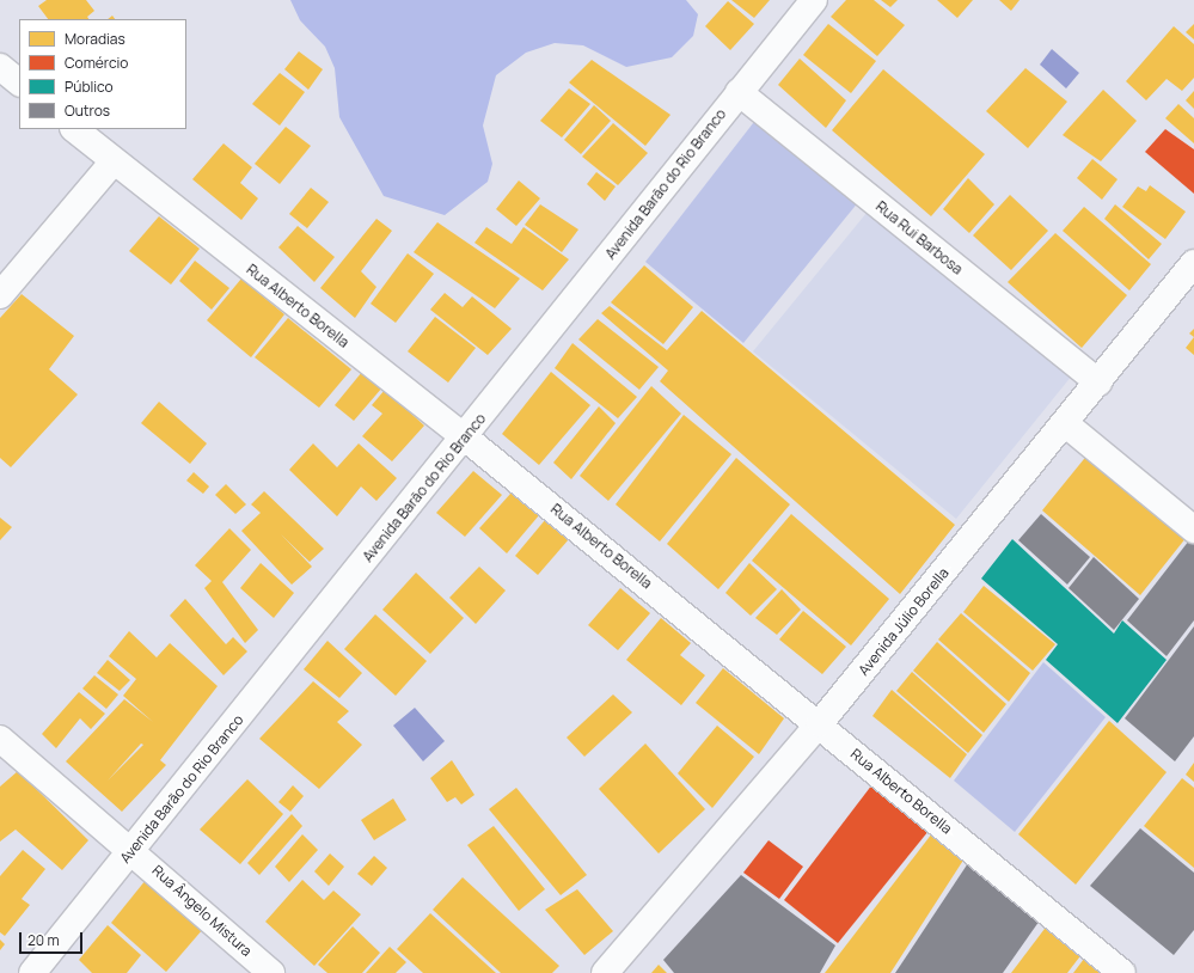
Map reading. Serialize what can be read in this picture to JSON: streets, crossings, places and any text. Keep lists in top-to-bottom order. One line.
{"streets":{"street":["Avenida Barão do Rio Branco","Rua Rui Barbosa","Rua Alberto Borella","Avenida Júlio Borella","Rua Ângelo Mistura"]},"crossings":[["Avenida Barão do Rio Branco","Rua Rui Barbosa"],["Avenida Barão do Rio Branco","Rua Alberto Borella"],["Avenida Barão do Rio Branco","Rua Ângelo Mistura"],["Rua Rui Barbosa","Avenida Júlio Borella"],["Rua Alberto Borella","Avenida Júlio Borella"]],"legend":["Moradias","Comércio","Público","Outros"],"scale_bar":"20 m"}
